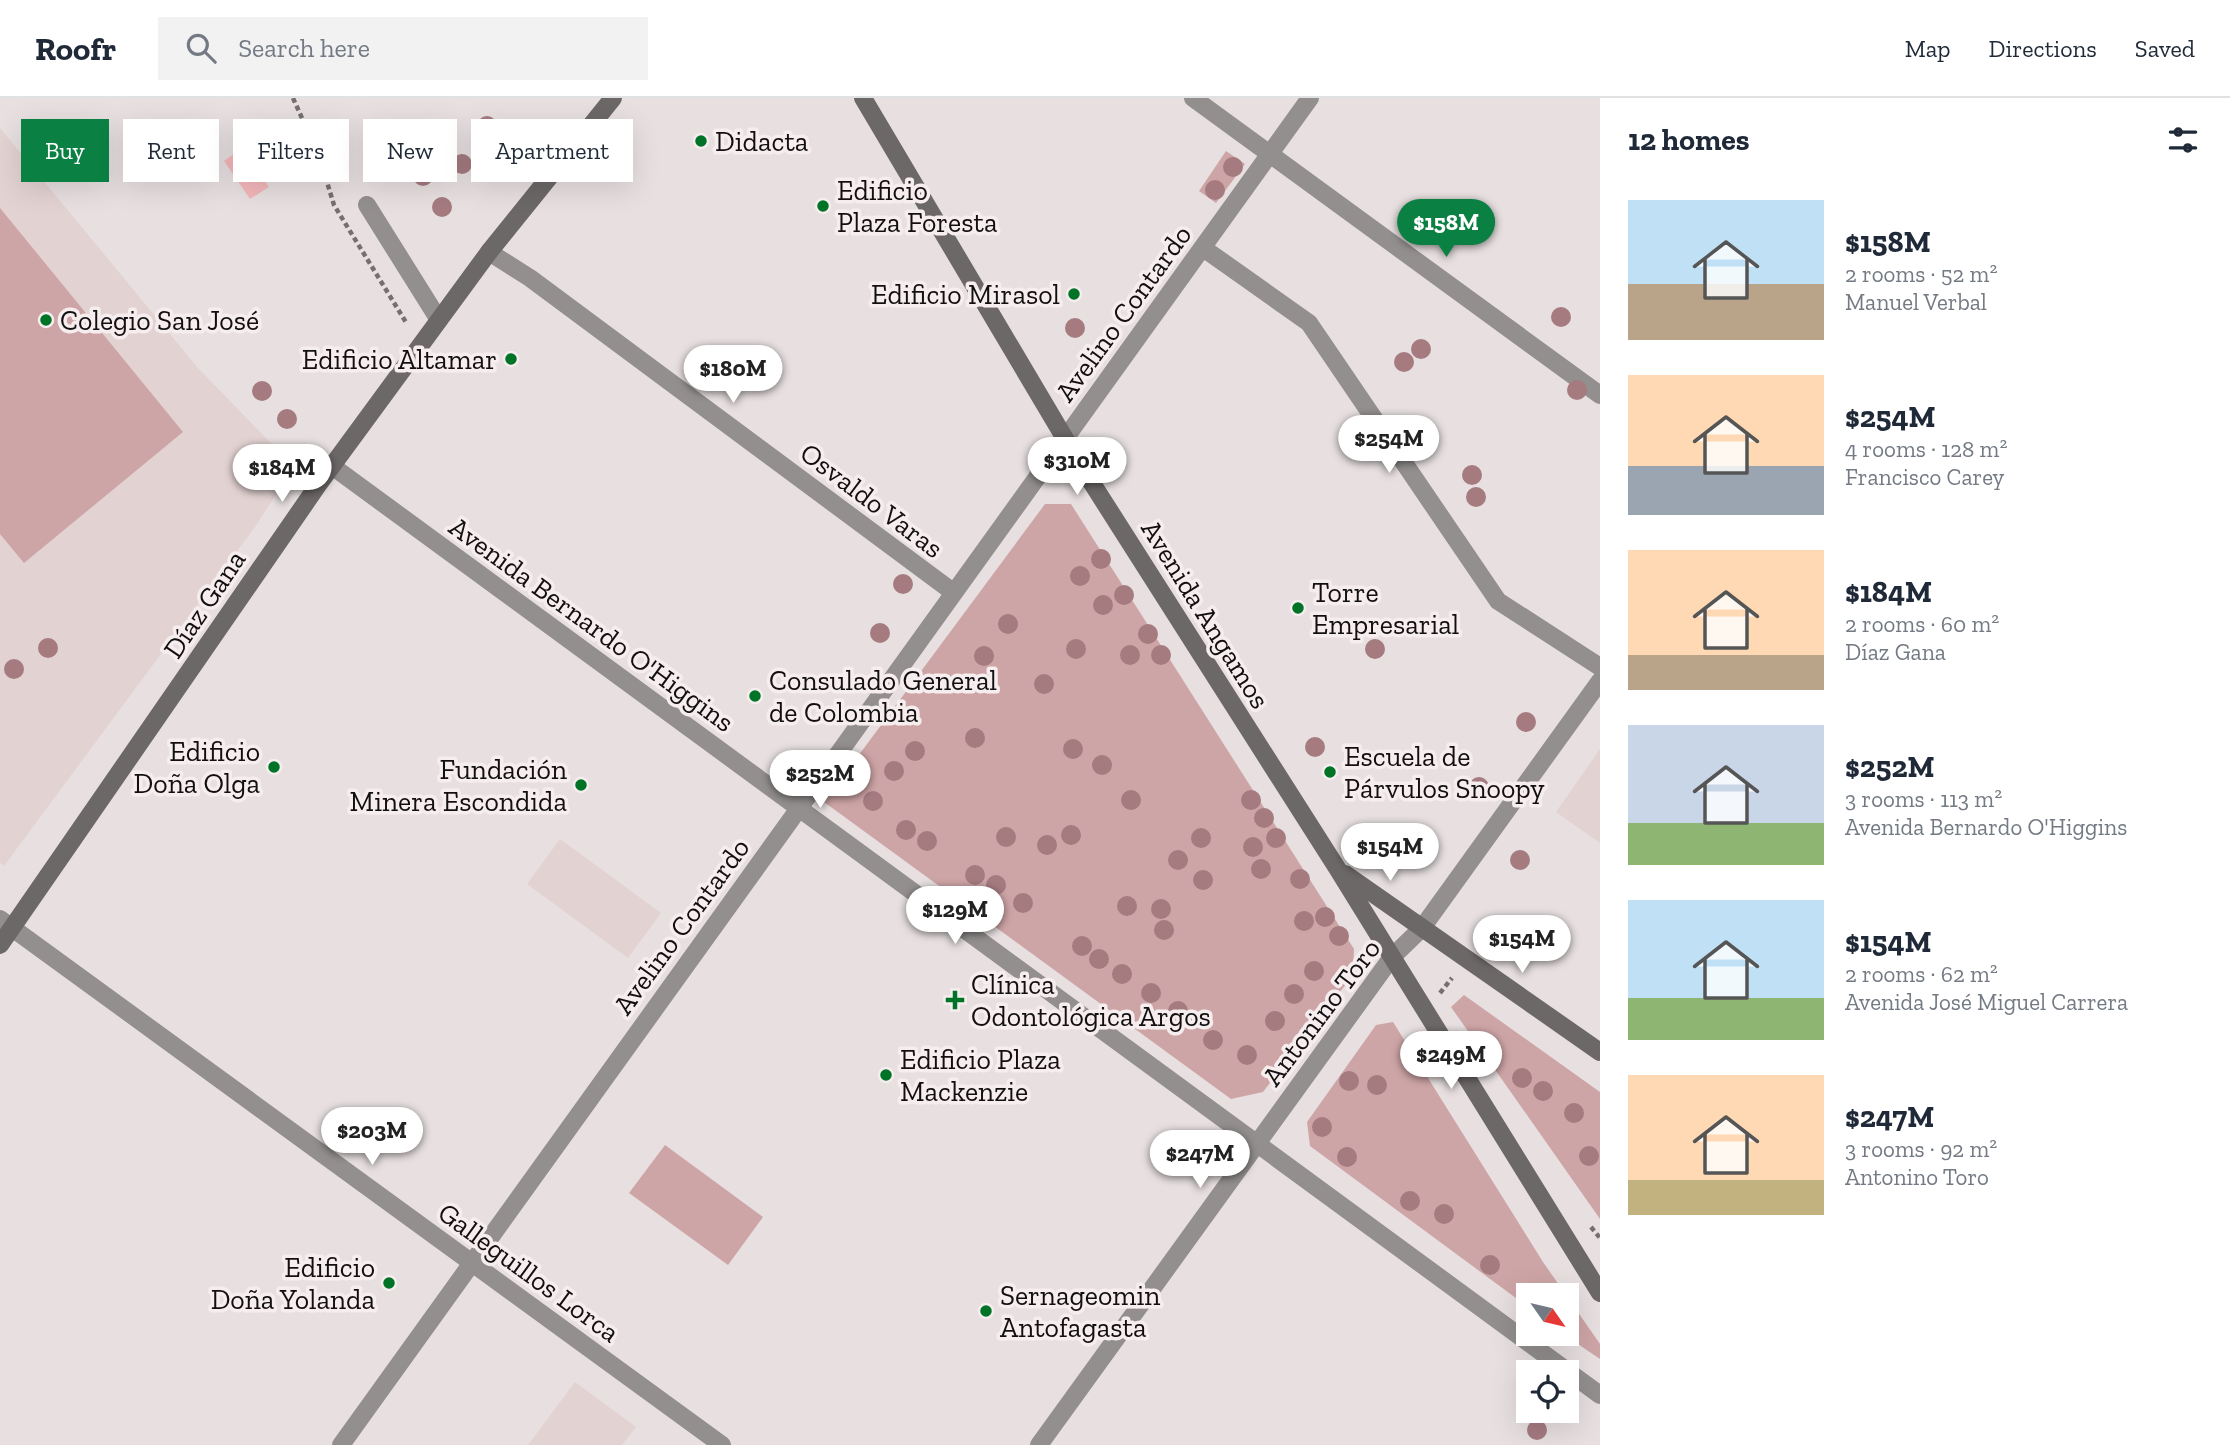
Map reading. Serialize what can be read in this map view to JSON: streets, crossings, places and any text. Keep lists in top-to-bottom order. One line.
{"streets":{"main road":["Díaz Gana","Avenida Angamos"],"street":["Avelino Contardo","Osvaldo Varas","Avenida Bernardo O'Higgins","Antonino Toro","Galleguillos Lorca"]},"crossings":[["Avelino Contardo","Osvaldo Varas"],["Avelino Contardo","Avenida Angamos"],["Avelino Contardo","Avenida Bernardo O'Higgins"],["Avelino Contardo","Galleguillos Lorca"],["Osvaldo Varas","Díaz Gana"],["Díaz Gana","Avenida Bernardo O'Higgins"],["Díaz Gana","Galleguillos Lorca"],["Avenida Angamos","Antonino Toro"],["Avenida Bernardo O'Higgins","Antonino Toro"]],"places":{"other":["Didacta","Edificio Plaza Foresta","Edificio Mirasol","Colegio San José","Edificio Altamar","Torre Empresarial","Consulado General de Colombia","Edificio Doña Olga","Escuela de Párvulos Snoopy","Fundación Minera Escondida","Edificio Plaza Mackenzie","Edificio Doña Yolanda","Sernageomin Antofagasta"],"health":["Clínica Odontológica Argos"]},"north":"bottom right","page":{"header":"Roofr","search":"Search here","nav":["Map","Directions","Saved"],"heading":"12 homes","chip":["Buy","Rent","Filters","New","Apartment"],"list":[{"name":"$158M","note":"2 rooms · 52 m² · Manuel Verbal"},{"name":"$254M","note":"4 rooms · 128 m² · Francisco Carey"},{"name":"$184M","note":"2 rooms · 60 m² · Díaz Gana"},{"name":"$252M","note":"3 rooms · 113 m² · Avenida Bernardo O'Higgins"},{"name":"$154M","note":"2 rooms · 62 m² · Avenida José Miguel Carrera"},{"name":"$247M","note":"3 rooms · 92 m² · Antonino Toro"}],"price":["$158M","$180M","$254M","$310M","$184M","$252M","$154M","$129M","$154M","$249M","$203M","$247M"]}}
